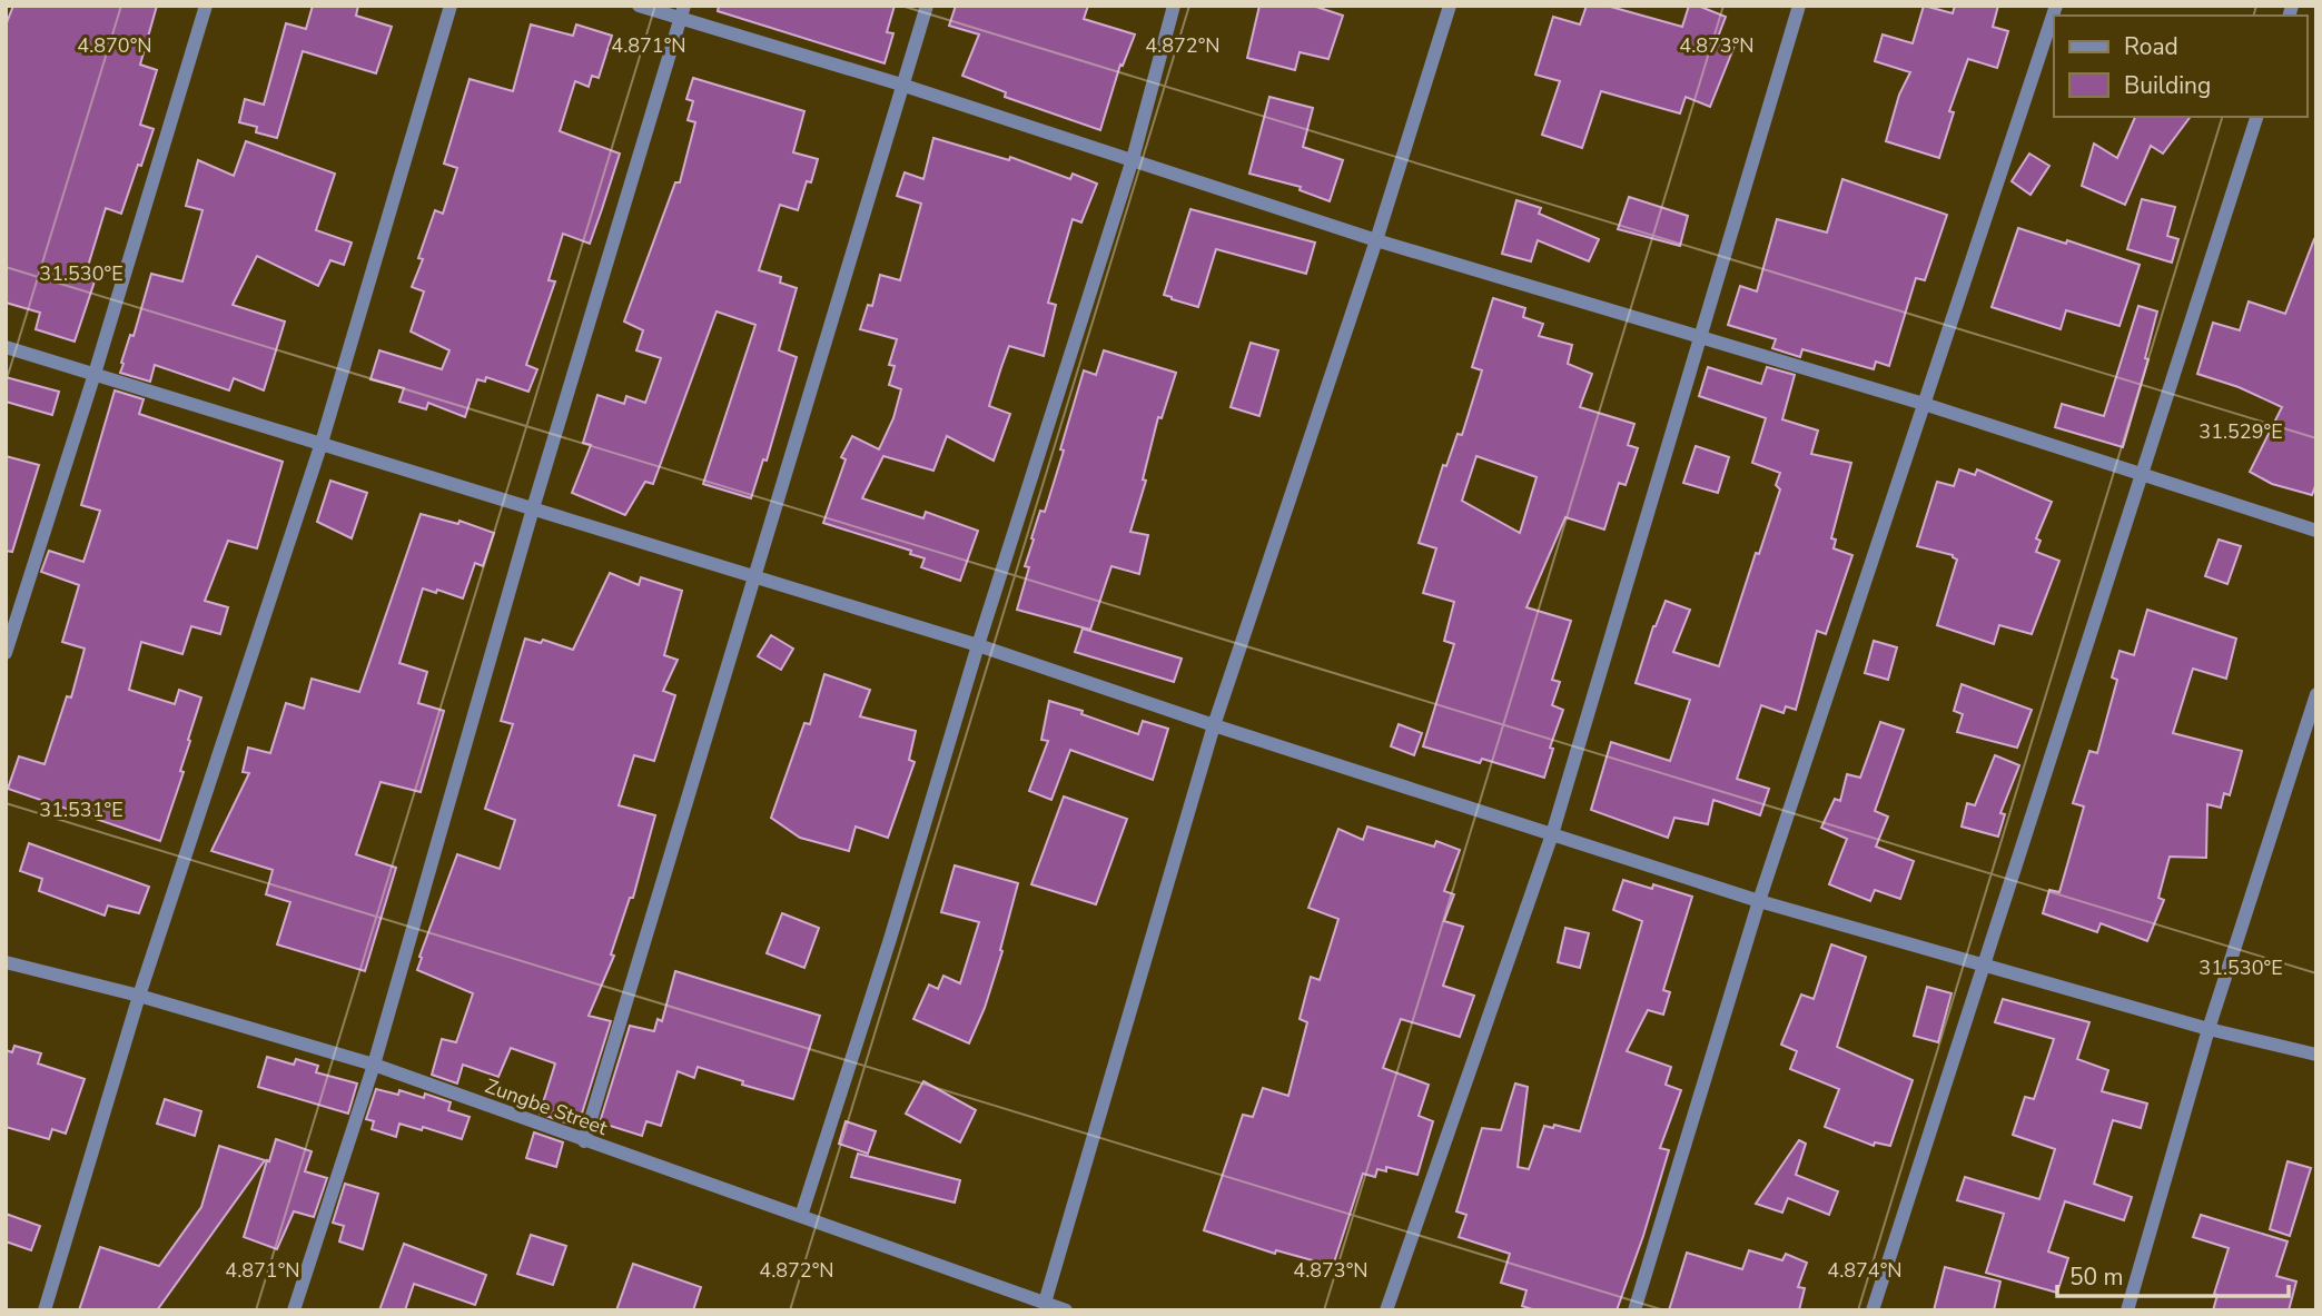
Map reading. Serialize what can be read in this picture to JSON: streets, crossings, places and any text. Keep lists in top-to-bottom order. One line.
{"streets":{"street":["Zungbe Street"]},"legend":["Road","Building"],"scale_bar":"50 m","coordinates":["4.870°N","4.871°N","4.872°N","4.873°N","31.530°E","31.529°E","31.531°E","4.874°N"]}
